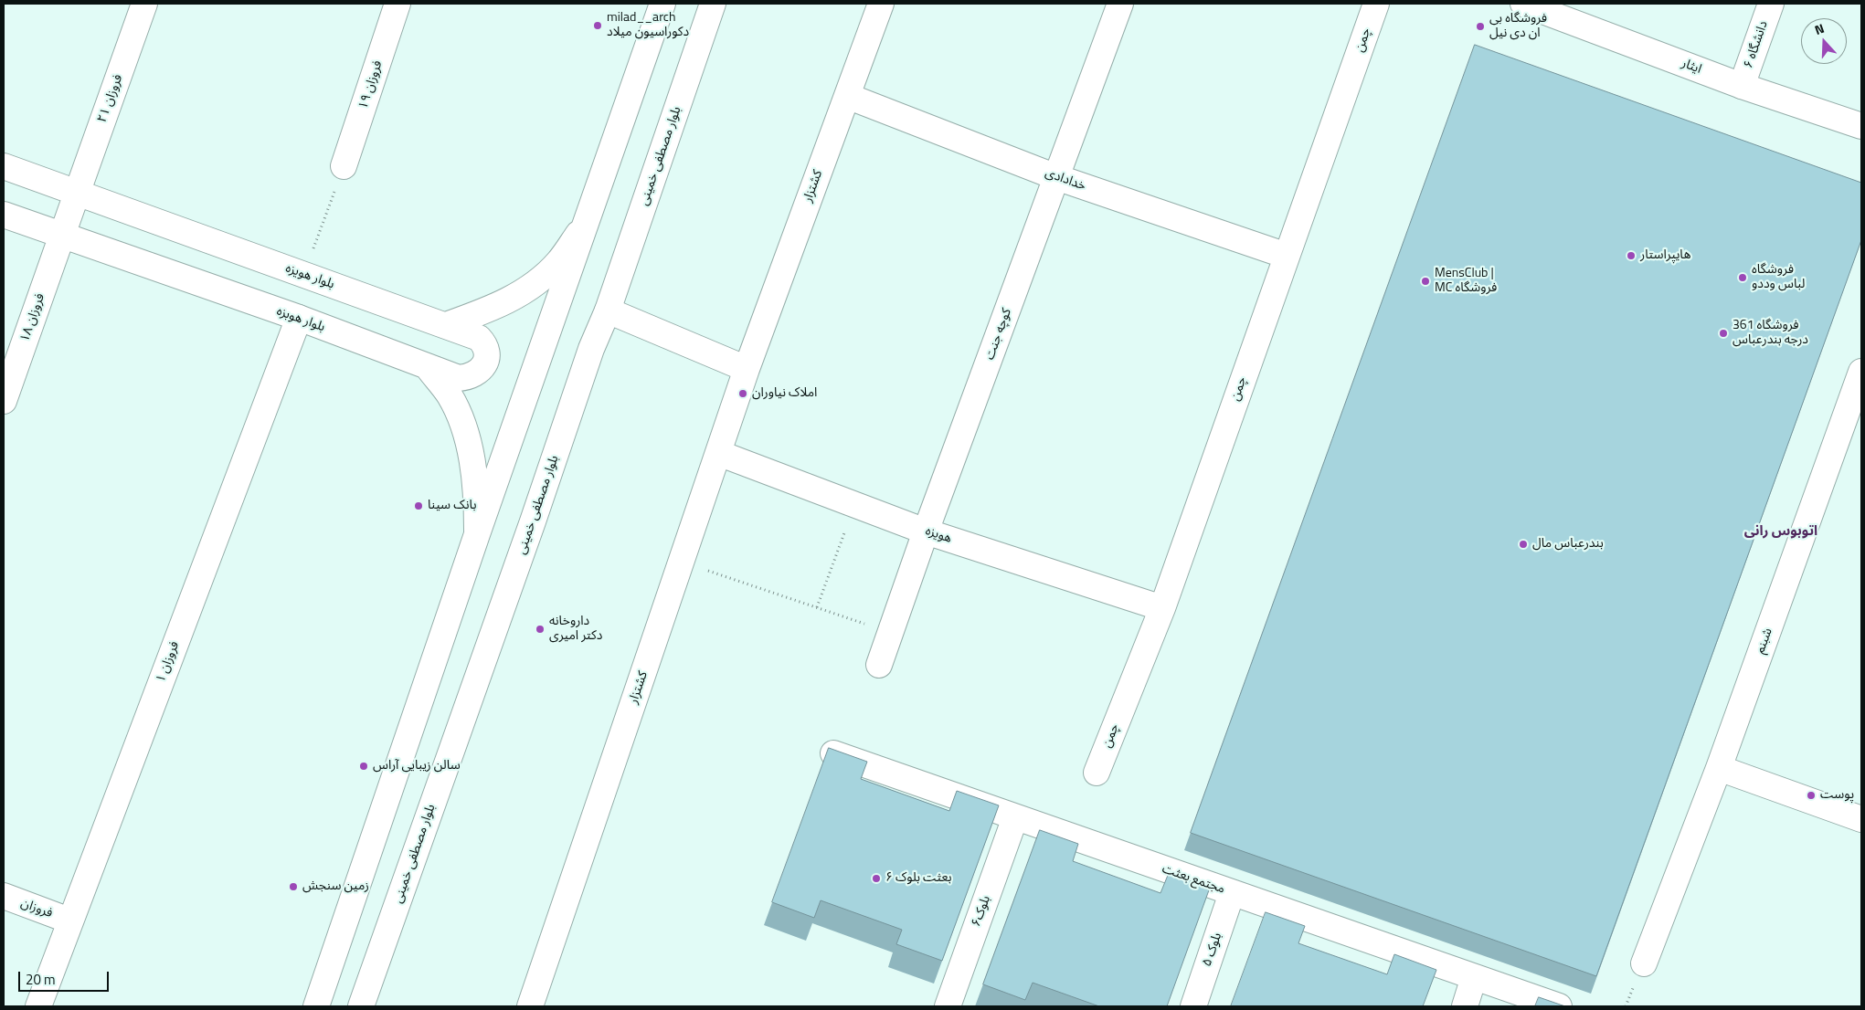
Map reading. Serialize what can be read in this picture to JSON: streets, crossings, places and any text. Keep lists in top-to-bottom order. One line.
{"streets":{"street":["چمن","دانشگاه ۶","ایثار","فروزان ۱۹","فروزان ۲۱","بلوار مصطفی خمینی","خدادادی","کشتزار","بلوار هویزه","فروزان ۱۸","بلوار هوبزه","کوچه جنت","هویزه","شبنم","فروزان ۱","مجتمع بعثت","فروزان","بلوک۶","بلوک ۵"]},"crossings":[["چمن","خدادادی"],["چمن","هویزه"],["دانشگاه ۶","ایثار"],["فروزان ۲۱","بلوار هویزه"],["فروزان ۲۱","فروزان ۱۸"],["فروزان ۲۱","بلوار هوبزه"],["خدادادی","کشتزار"],["خدادادی","کوچه جنت"],["کشتزار","هویزه"],["بلوار هویزه","بلوار هوبزه"],["فروزان ۱۸","بلوار هوبزه"],["بلوار هوبزه","فروزان ۱"],["کوچه جنت","هویزه"],["فروزان ۱","فروزان"],["مجتمع بعثت","بلوک۶"],["مجتمع بعثت","بلوک ۵"]],"districts":["اتوبوس رانی"],"places":["milad__arch دکوراسیون میلاد","فروشگاه بی ان دی نیل","هایپراستار","فروشگاه لباس وددو","MensClub | MC فروشگاه","فروشگاه 361 درجه بندرعباس","املاک نیاوران","بانک سینا","بندرعباس مال","داروخانه دکتر امیری","سالن زیبایی آراس","پوست","بعثت بلوک ۶","زمین سنجش"],"scale_bar":"20 m","north":"top"}
